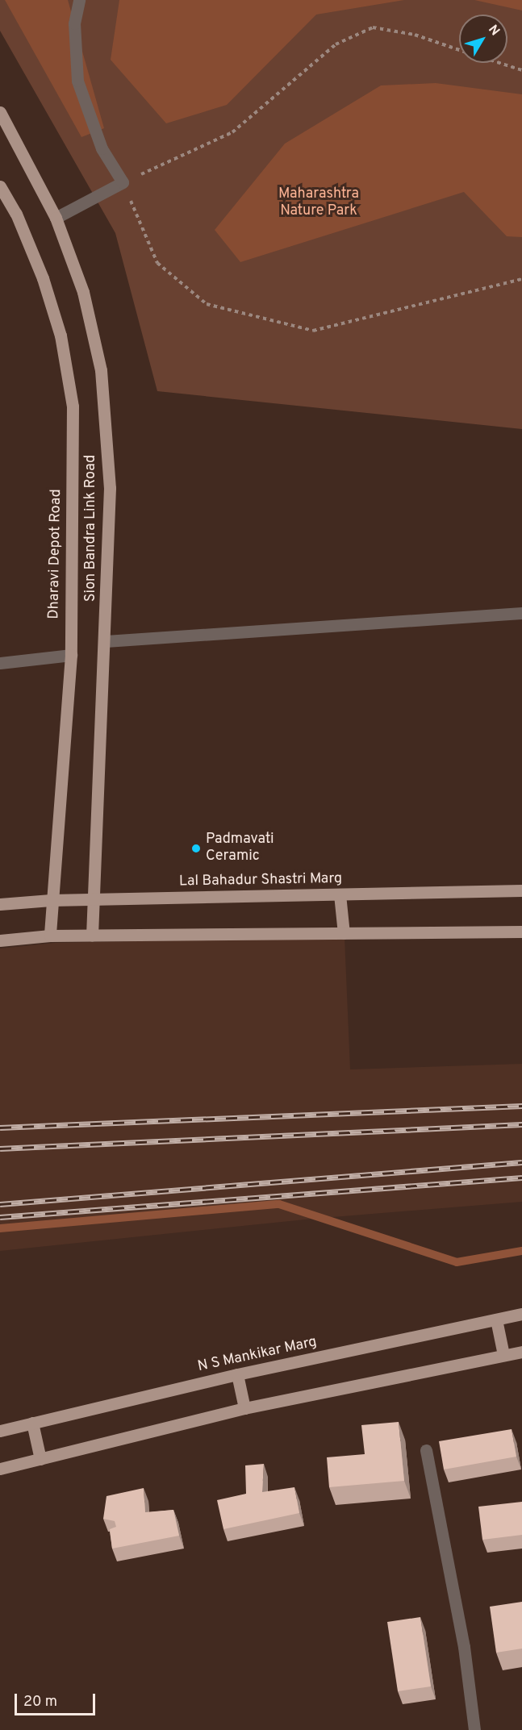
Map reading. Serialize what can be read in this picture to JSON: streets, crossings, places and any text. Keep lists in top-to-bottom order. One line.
{"streets":{"main road":["Sion Bandra Link Road","Dharavi Depot Road","Lal Bahadur Shastri Marg","N S Mankikar Marg"]},"crossings":[["Sion Bandra Link Road","Lal Bahadur Shastri Marg"],["Dharavi Depot Road","Lal Bahadur Shastri Marg"]],"parks":["Maharashtra Nature Park"],"places":["Padmavati Ceramic"],"scale_bar":"20 m","north":"top right"}
